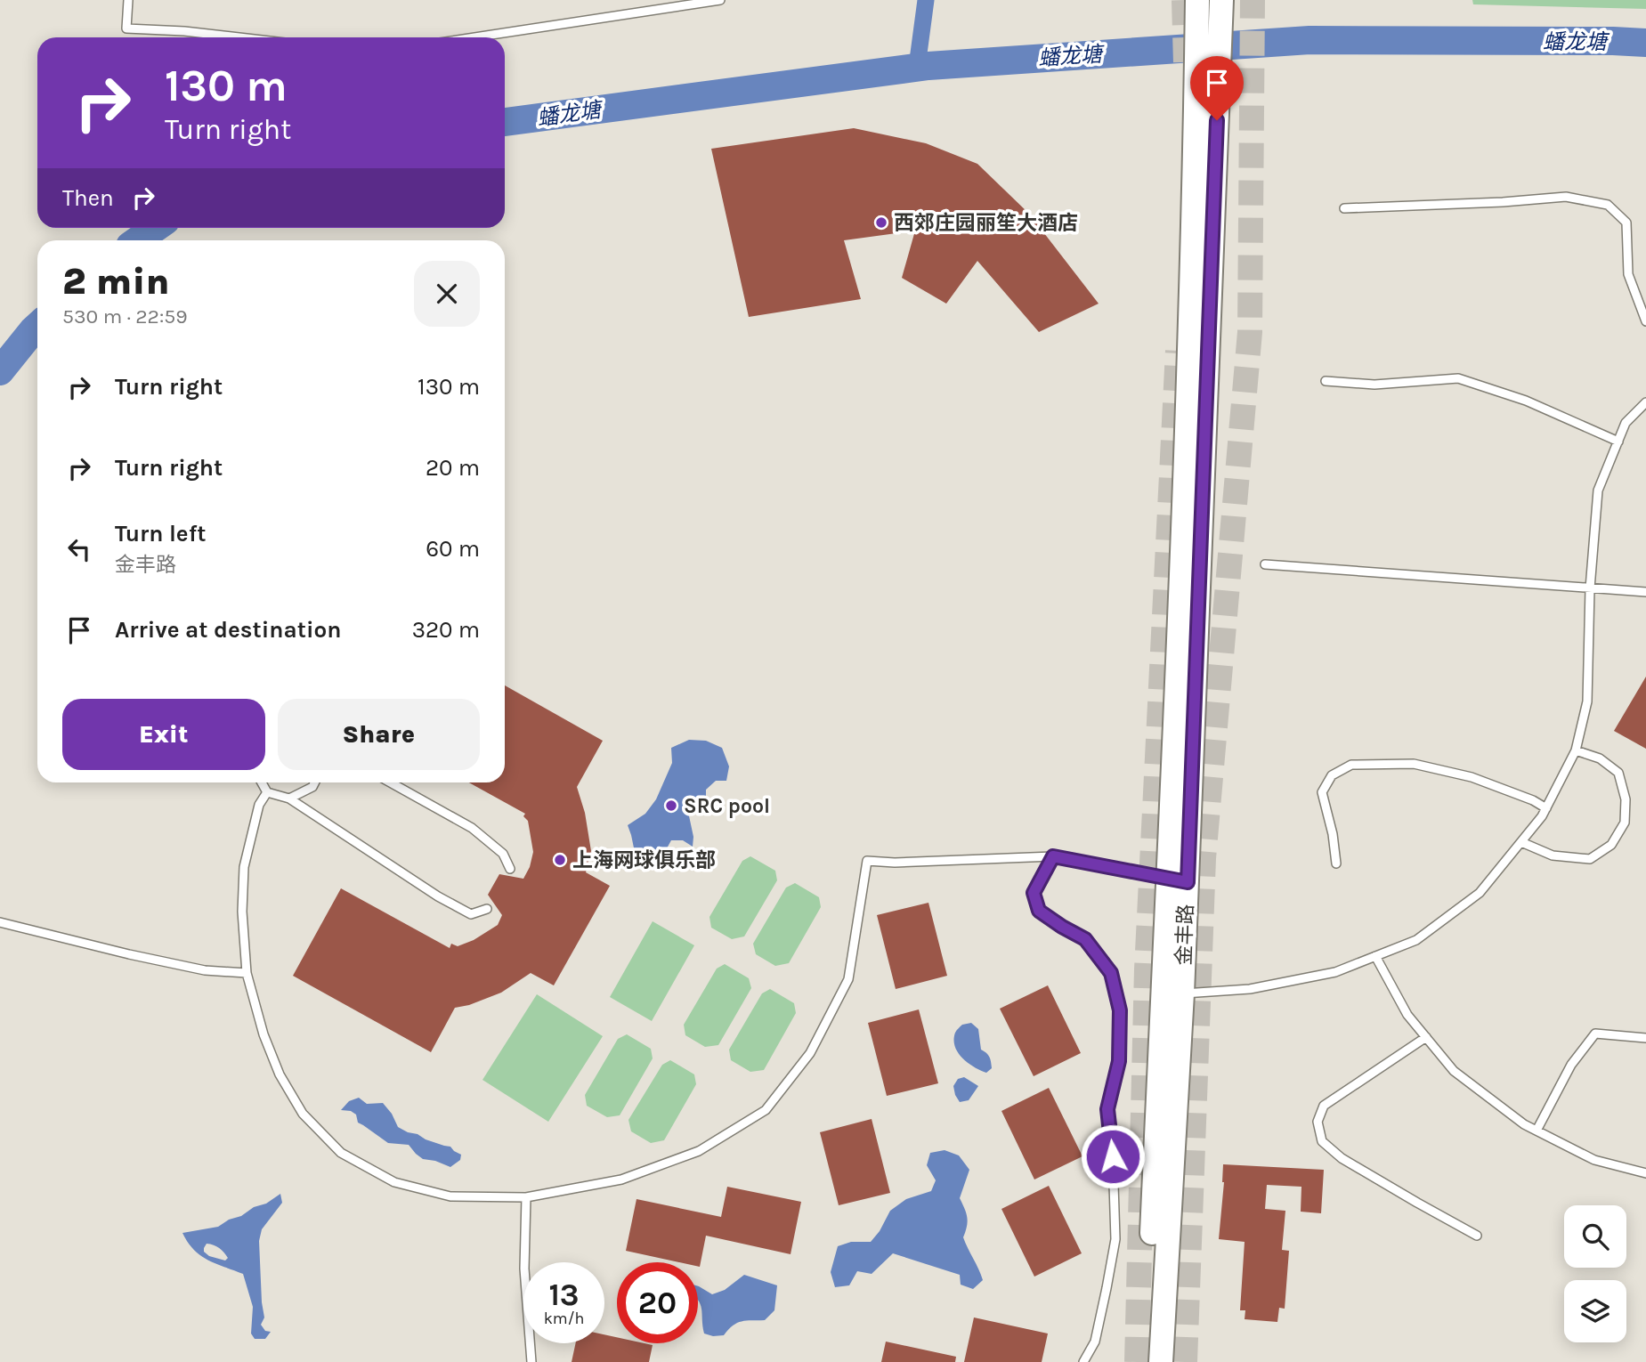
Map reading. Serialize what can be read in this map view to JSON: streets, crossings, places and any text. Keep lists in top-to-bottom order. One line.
{"streets":{"main road":["金丰路"]},"water":["蟠龙塘"],"places":["西郊庄园丽笙大酒店","SRC pool","上海网球俱乐部"],"page":{"turn":["130 m","Turn right"],"then":"Then","heading":["2 min","530 m · 22:59"],"list":[{"name":"Turn right","value":"130 m"},{"name":"Turn right","value":"20 m"},{"name":"Turn left","note":"金丰路","value":"60 m"},{"name":"Arrive at destination","value":"320 m"}],"buttons":["Exit","Share"],"speed":"13 km/h","limit":"20"}}
